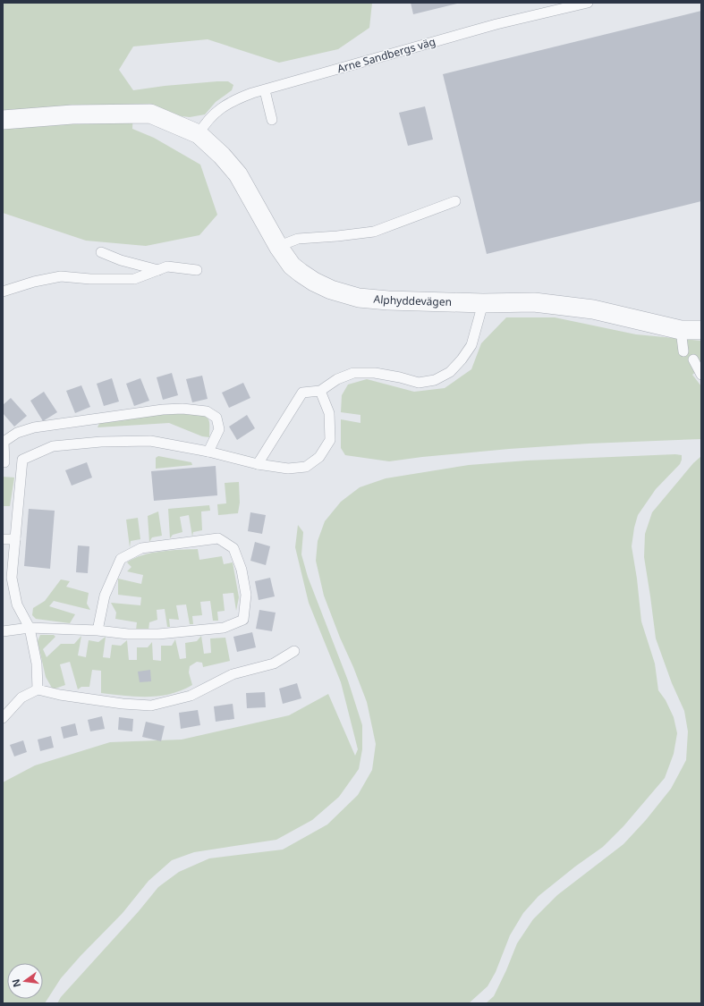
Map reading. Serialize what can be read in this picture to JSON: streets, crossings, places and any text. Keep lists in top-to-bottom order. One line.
{"streets":{"street":["Alphyddevägen"],"lane":["Arne Sandbergs väg"]},"crossings":[["Arne Sandbergs väg","Alphyddevägen"]],"north":"left"}
